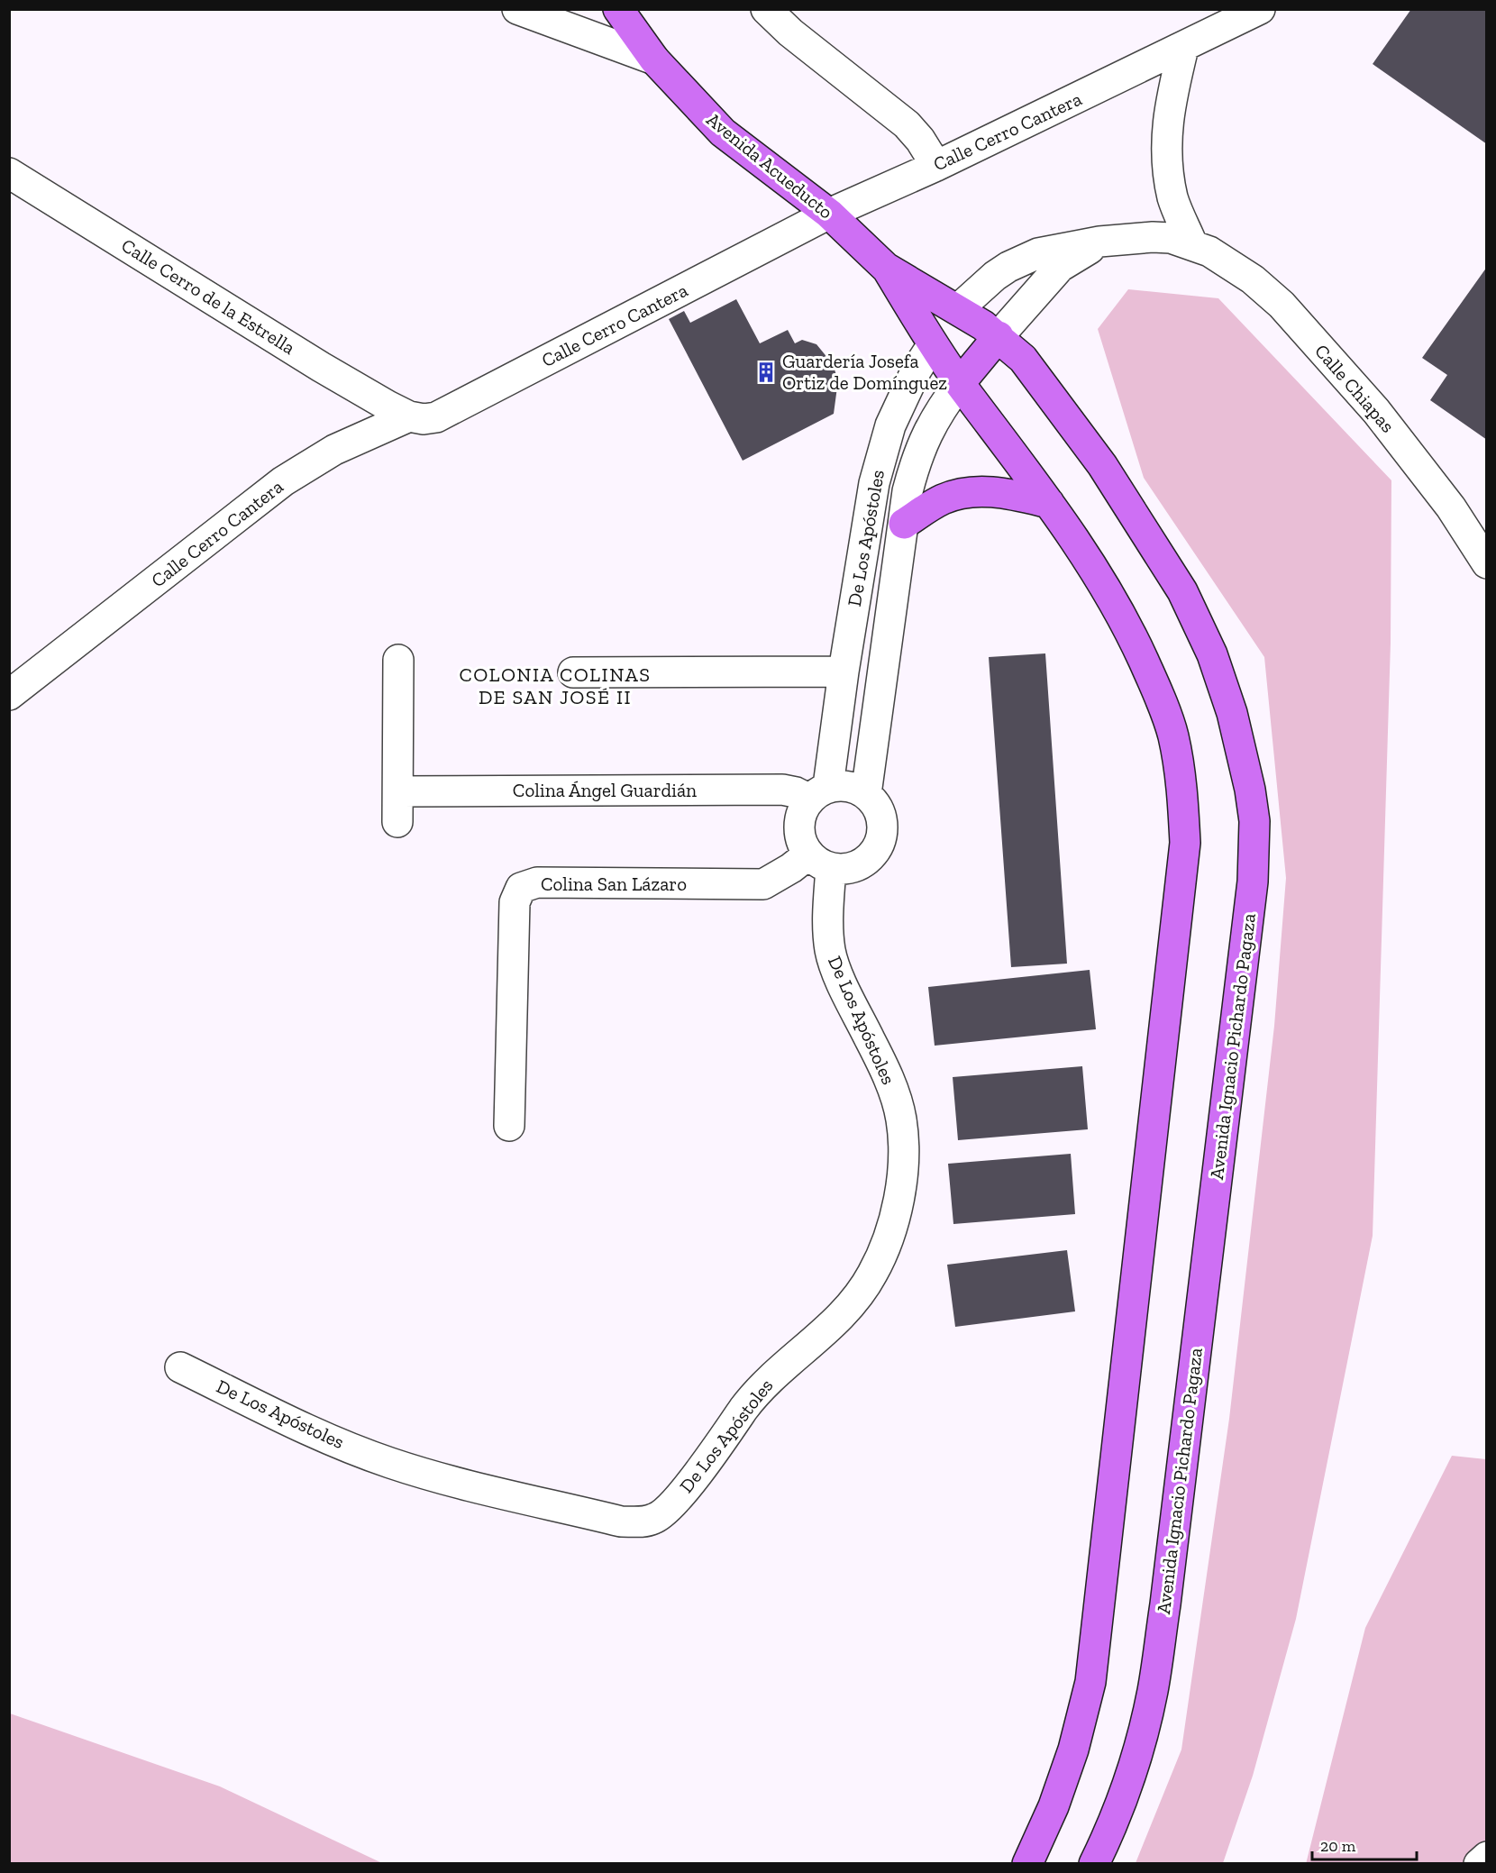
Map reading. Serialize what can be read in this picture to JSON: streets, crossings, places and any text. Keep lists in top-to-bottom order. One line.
{"streets":{"main road":["Avenida Acueducto","De Los Apóstoles","Avenida Ignacio Pichardo Pagaza"],"street":["Calle Cerro Cantera","Calle Cerro de la Estrella","Calle Chiapas","Colina Ángel Guardián","Colina San Lázaro"]},"crossings":[["Calle Cerro Cantera","Avenida Acueducto"],["Calle Cerro Cantera","Calle Cerro de la Estrella"],["Avenida Acueducto","Calle Chiapas"],["Avenida Acueducto","De Los Apóstoles"],["Avenida Acueducto","Avenida Ignacio Pichardo Pagaza"],["Calle Chiapas","De Los Apóstoles"],["Calle Chiapas","Avenida Ignacio Pichardo Pagaza"],["De Los Apóstoles","Colina Ángel Guardián"],["De Los Apóstoles","Colina San Lázaro"],["De Los Apóstoles","Avenida Ignacio Pichardo Pagaza"],["Colina Ángel Guardián","Colina San Lázaro"]],"districts":["COLONIA COLINAS DE SAN JOSÉ II"],"places":{"building":["Guardería Josefa Ortiz de Domínguez"]},"scale_bar":"20 m"}
